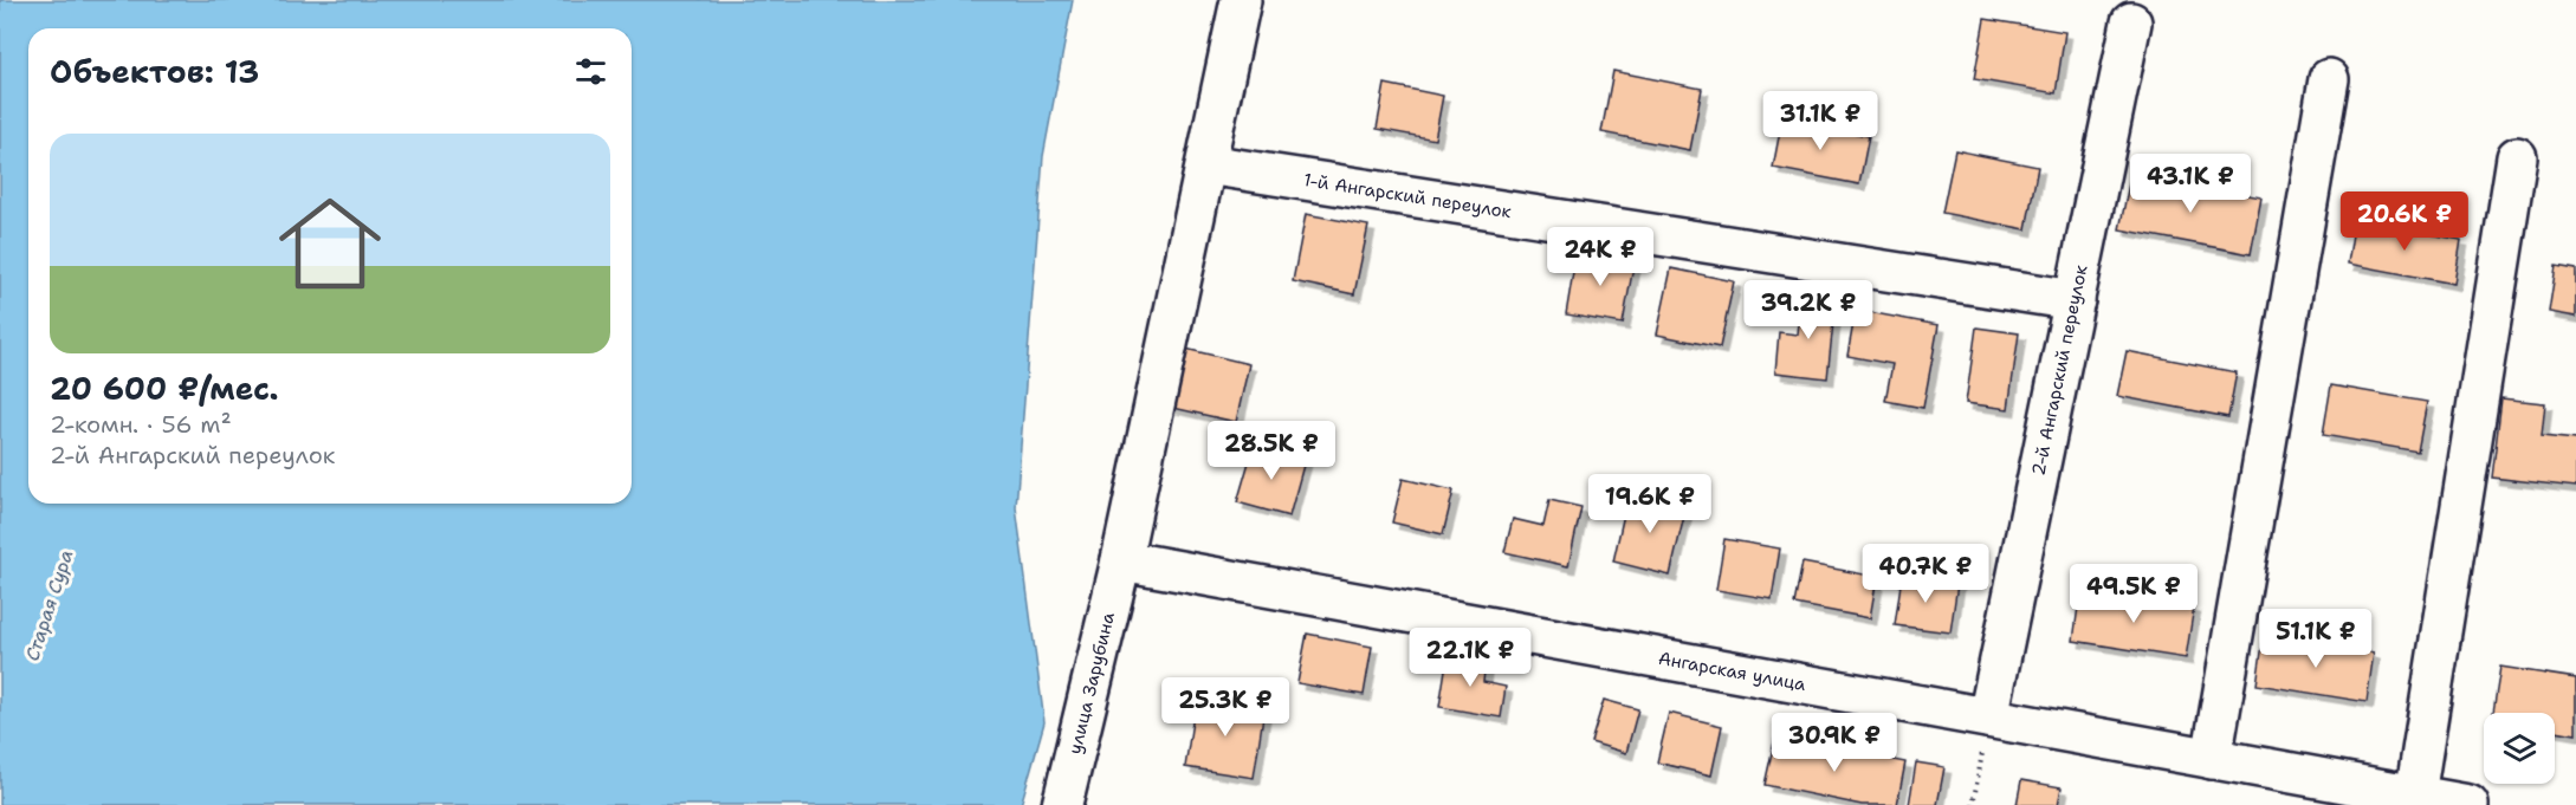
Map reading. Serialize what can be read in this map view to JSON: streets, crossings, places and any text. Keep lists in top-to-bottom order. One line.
{"streets":{"street":["1-й Ангарский переулок","2-й Ангарский переулок","Ангарская улица","улица Зарубина"]},"crossings":[["1-й Ангарский переулок","2-й Ангарский переулок"],["1-й Ангарский переулок","улица Зарубина"],["2-й Ангарский переулок","Ангарская улица"],["Ангарская улица","улица Зарубина"]],"water":["Старая Сура"],"page":{"heading":"Объектов: 13","price":["31.1K ₽","43.1K ₽","20.6K ₽","24K ₽","39.2K ₽","28.5K ₽","19.6K ₽","40.7K ₽","49.5K ₽","51.1K ₽","22.1K ₽","25.3K ₽","30.9K ₽"],"list":[{"name":"20 600 ₽/мес.","note":"2-комн. · 56 m² · 2-й Ангарский переулок"}]}}
